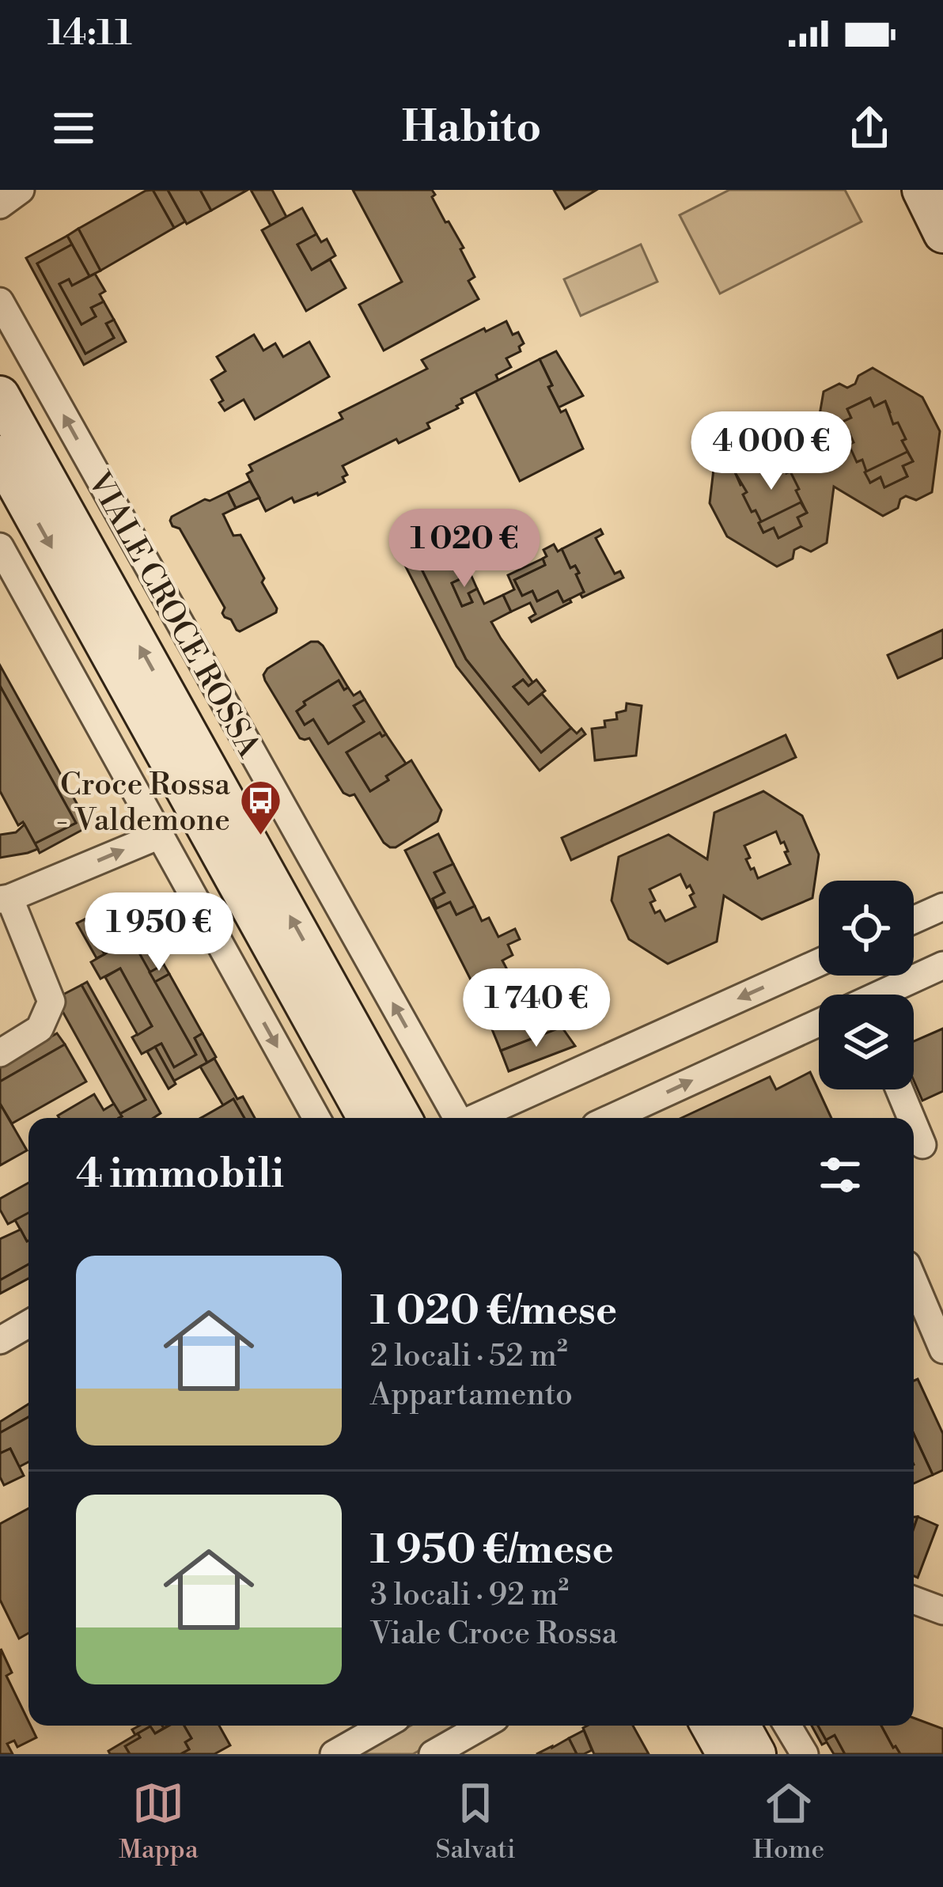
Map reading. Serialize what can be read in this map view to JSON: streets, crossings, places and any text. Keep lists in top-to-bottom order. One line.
{"streets":{"street":["VIALE CROCE ROSSA"]},"places":{"bus stop":["Croce Rossa - Valdemone"]},"page":{"status":"14:11","header":"Habito","price":["4 000 €","1 020 €","1 950 €","1 740 €"],"heading":"4 immobili","list":[{"name":"1 020 €/mese","note":"2 locali · 52 m² · Appartamento"},{"name":"1 950 €/mese","note":"3 locali · 92 m² · Viale Croce Rossa"}],"tabs":["Mappa","Salvati","Home"]}}
